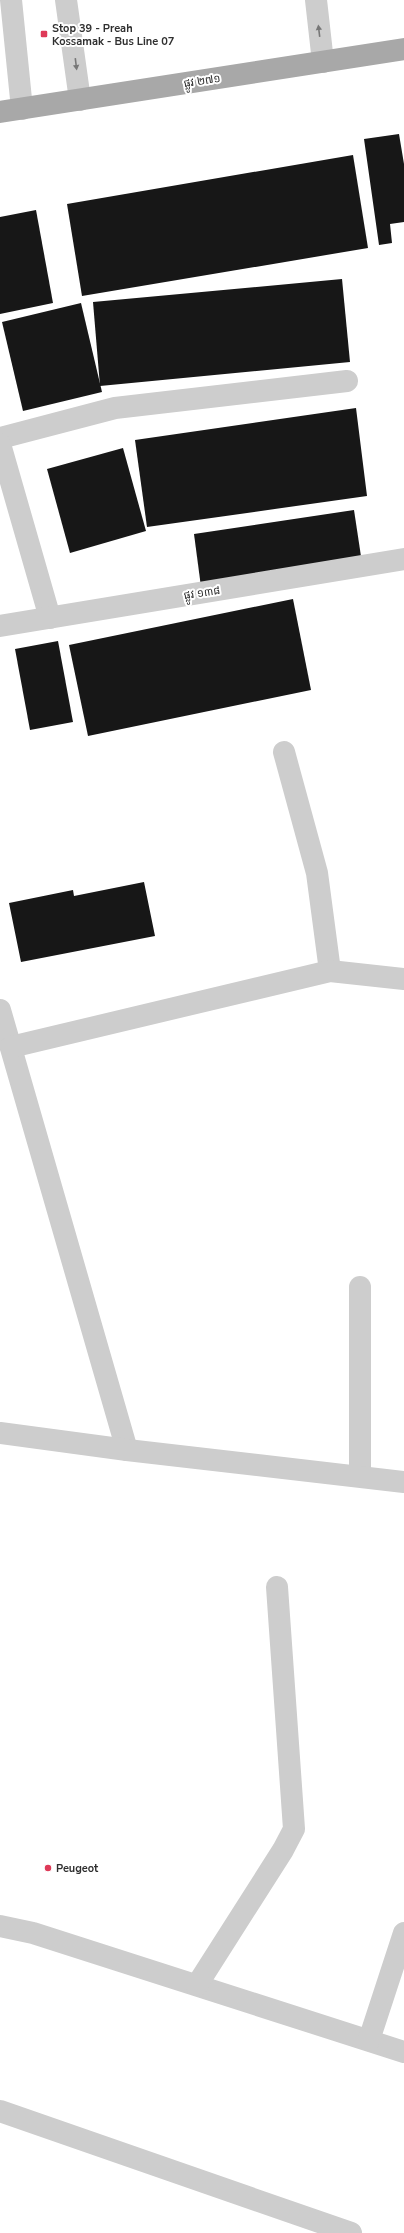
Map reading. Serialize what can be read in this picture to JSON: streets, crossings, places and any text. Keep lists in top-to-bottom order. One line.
{"streets":{"main road":["ផ្លូវ ២៧១"],"street":["ផ្លូវ ១៣៨"]},"places":{"transit":["Stop 39 - Preah Kossamak - Bus Line 07"],"other":["Peugeot"]}}
